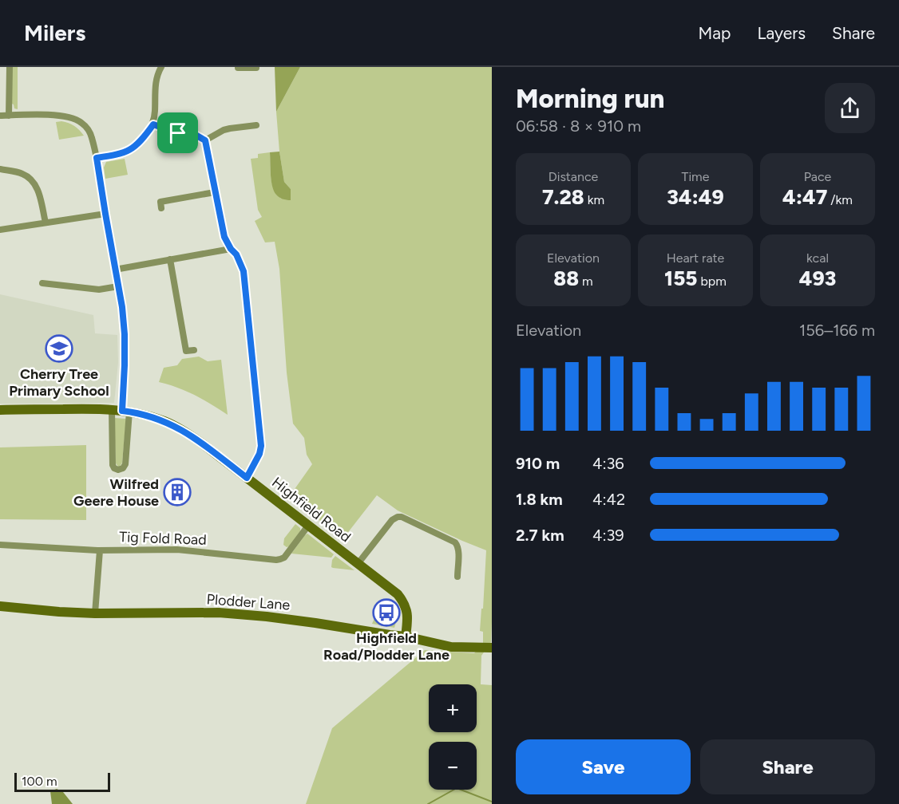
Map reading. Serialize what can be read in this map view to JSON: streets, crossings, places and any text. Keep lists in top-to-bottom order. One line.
{"streets":{"main road":["Highfield Road","Plodder Lane"],"street":["Tig Fold Road"]},"crossings":[["Highfield Road","Tig Fold Road"],["Highfield Road","Plodder Lane"]],"places":{"school or university":["Cherry Tree Primary School"],"building":["Wilfred Geere House"],"bus stop":["Highfield Road/Plodder Lane"]},"scale_bar":"100 m","page":{"header":"Milers","nav":["Map","Layers","Share"],"heading":["Morning run","06:58 · 8 × 910 m"],"stats":[["Distance","7.28 km"],["Time","34:49"],["Pace","4:47 /km"],["Elevation","88 m"],["Heart rate","155 bpm"],["kcal","493"]],"chart":["Elevation","156–166 m"],"list":[{"name":"910 m","note":"4:36"},{"name":"1.8 km","note":"4:42"},{"name":"2.7 km","note":"4:39"}],"map_buttons":["+","−"],"buttons":["Save","Share"],"scale":"100 m"}}
